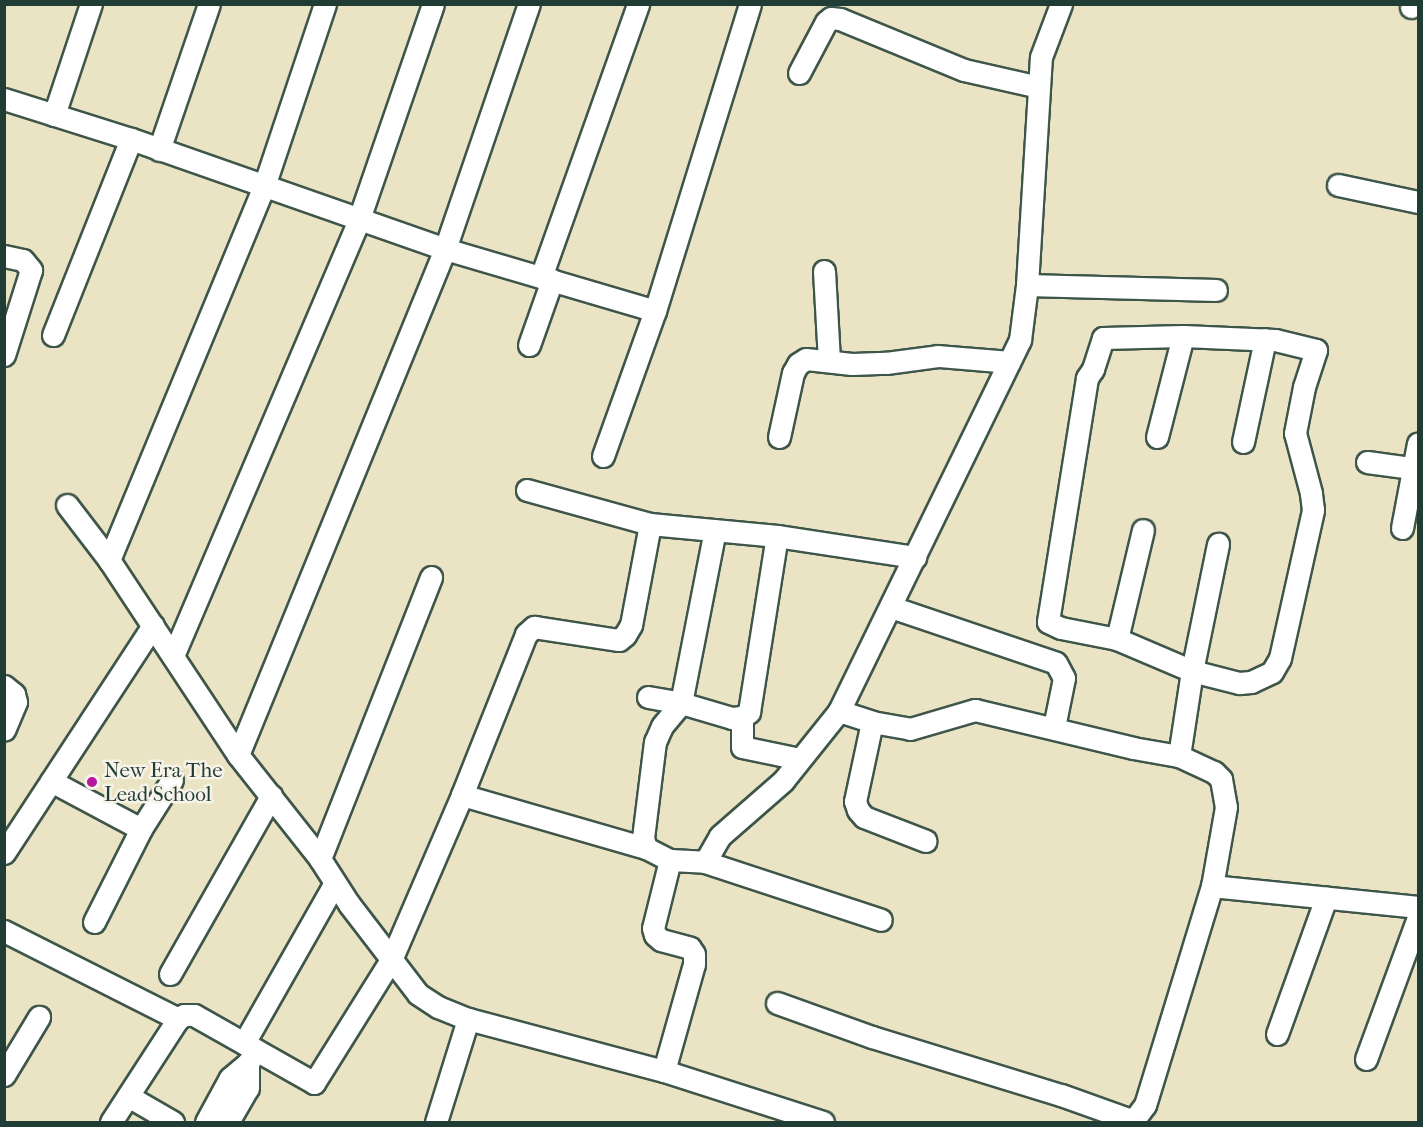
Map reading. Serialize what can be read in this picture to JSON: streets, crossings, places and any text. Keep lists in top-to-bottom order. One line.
{"places":["New Era The Lead School"]}
